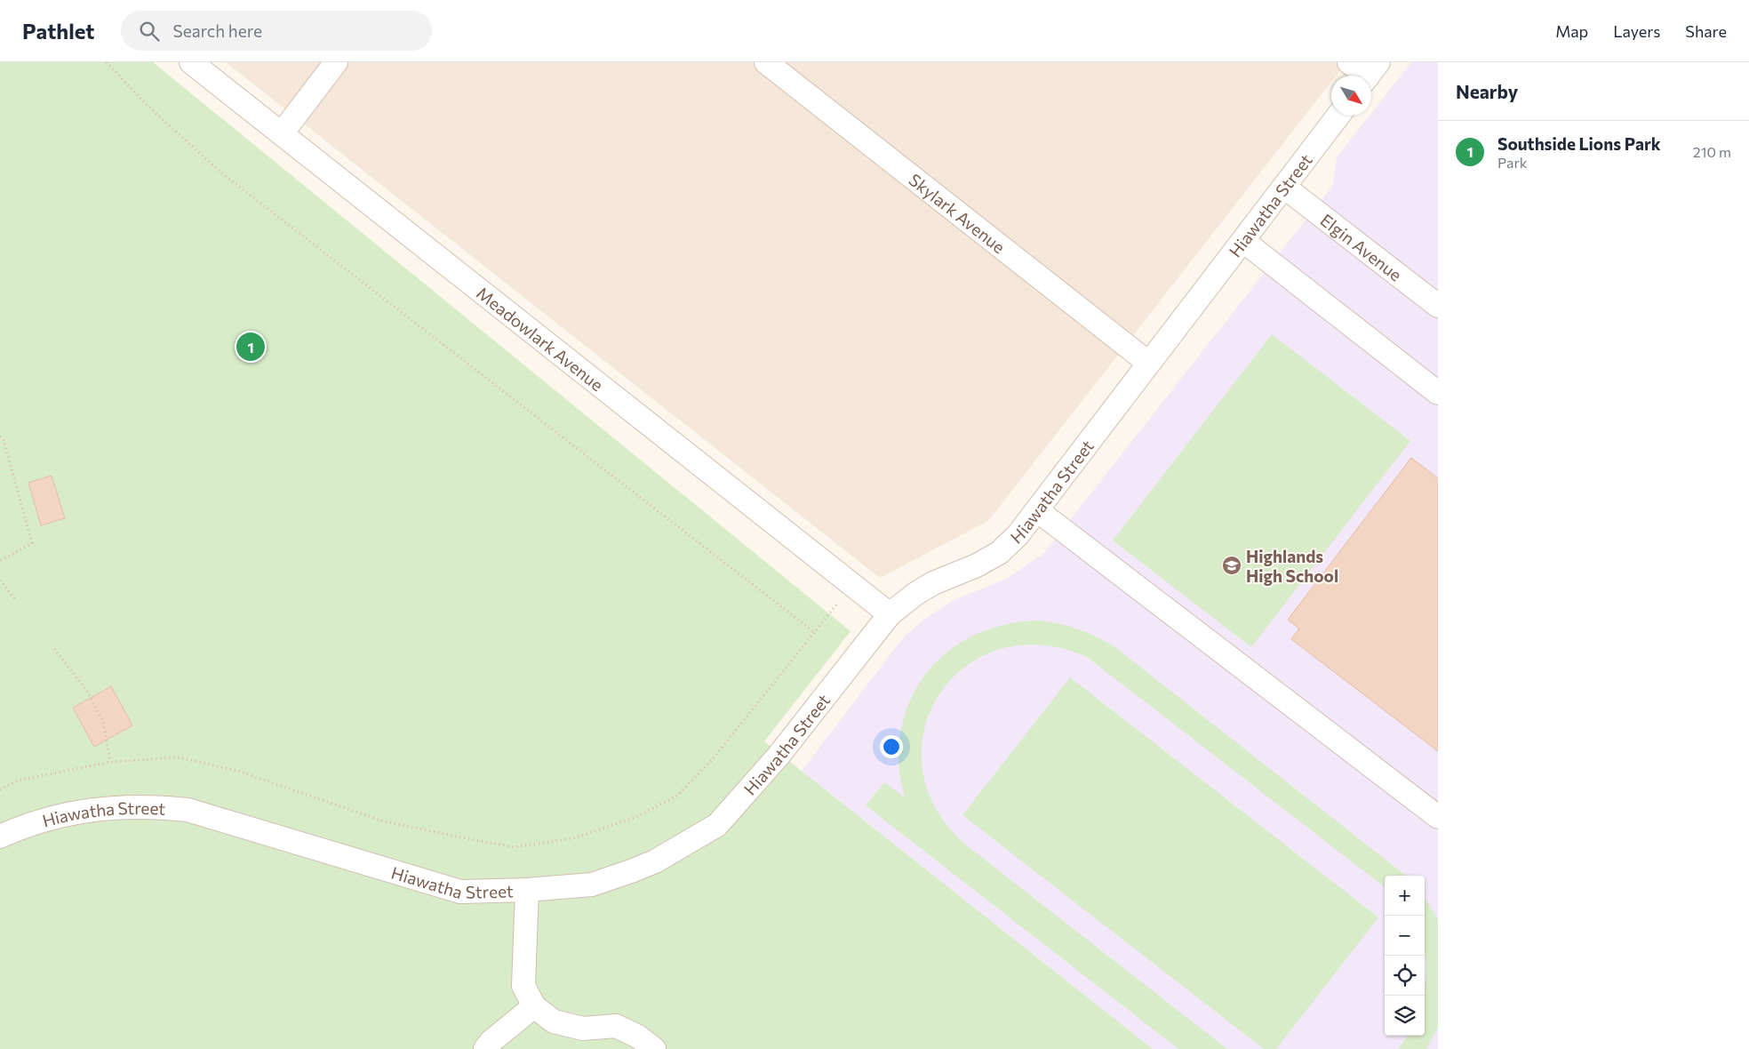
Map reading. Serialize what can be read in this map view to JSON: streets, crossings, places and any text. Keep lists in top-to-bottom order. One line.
{"streets":{"street":["Hiawatha Street","Skylark Avenue","Elgin Avenue","Meadowlark Avenue"]},"crossings":[["Hiawatha Street","Skylark Avenue"],["Hiawatha Street","Elgin Avenue"],["Hiawatha Street","Meadowlark Avenue"]],"places":{"school or university":["Highlands High School"]},"north":"bottom right","page":{"header":"Pathlet","search":"Search here","nav":["Map","Layers","Share"],"heading":"Nearby","list":[{"mark":"1","name":"Southside Lions Park","note":"Park","value":"210 m"}],"pins":"1","map_buttons":["+","−"]}}
